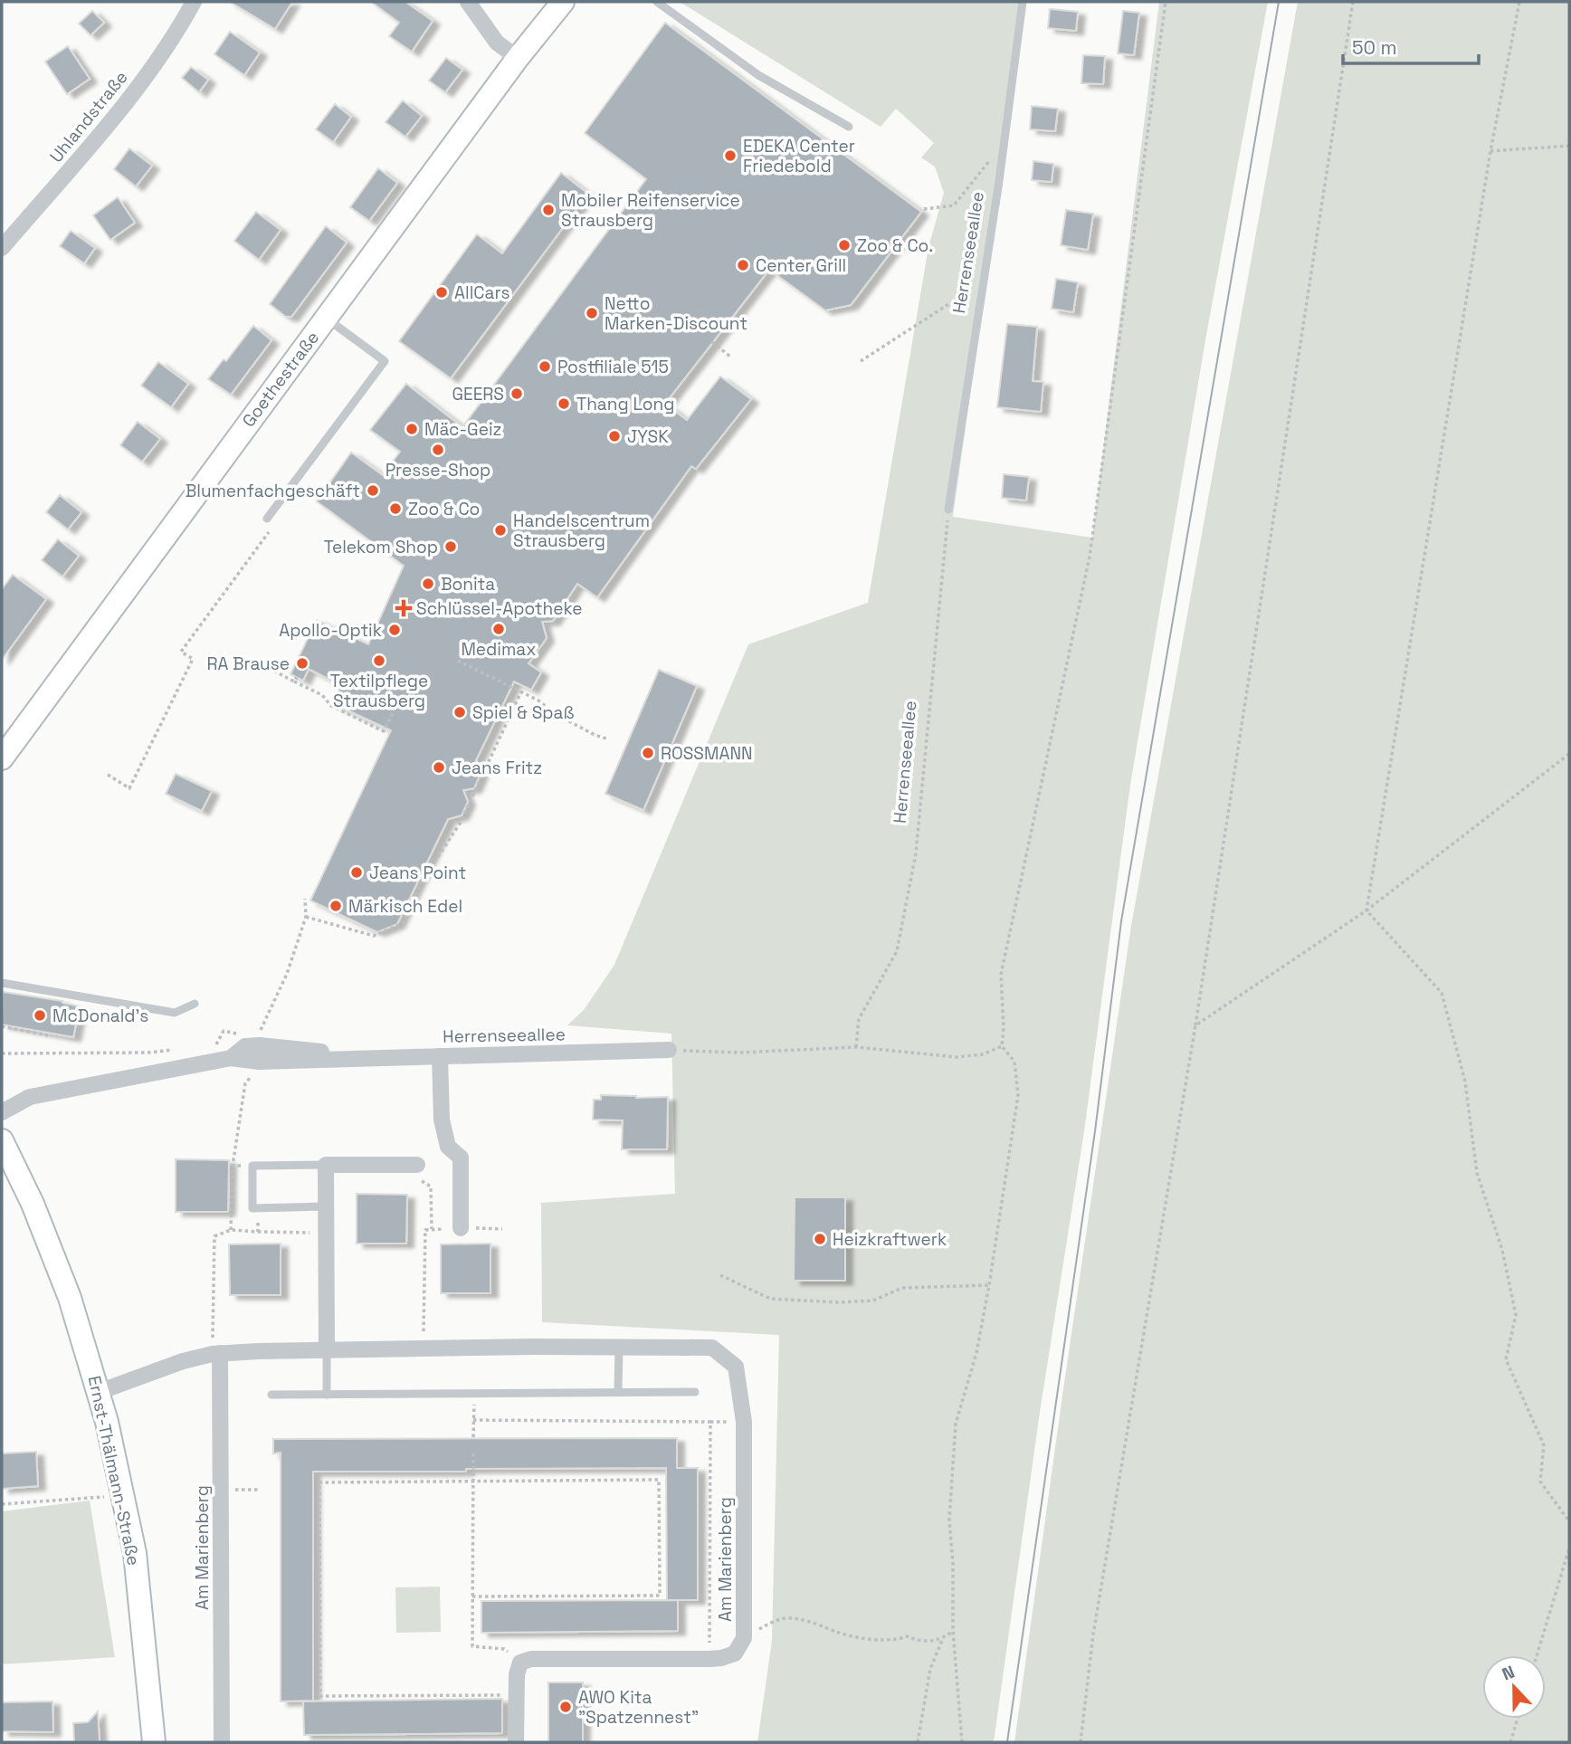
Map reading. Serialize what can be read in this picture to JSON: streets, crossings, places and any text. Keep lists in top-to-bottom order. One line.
{"streets":{"street":["Uhlandstraße","Herrenseeallee","Goethestraße","Ernst-Thälmann-Straße","Am Marienberg"]},"crossings":[["Ernst-Thälmann-Straße","Am Marienberg"]],"places":{"other":["EDEKA Center Friedebold","Mobiler Reifenservice Strausberg","Zoo & Co.","Center Grill","AllCars","Netto Marken-Discount","Postfiliale 515","GEERS","Thang Long","Mäc-Geiz","JYSK","Presse-Shop","Blumenfachgeschäft","Zoo & Co","Handelscentrum Strausberg","Telekom Shop","Bonita","Medimax","Apollo-Optik","Textilpflege Strausberg","RA Brause","Spiel & Spaß","ROSSMANN","Jeans Fritz","Jeans Point","Märkisch Edel","McDonald's","Heizkraftwerk","AWO Kita \"Spatzennest\""],"health":["Schlüssel-Apotheke"]},"scale_bar":"50 m","north":"top"}
